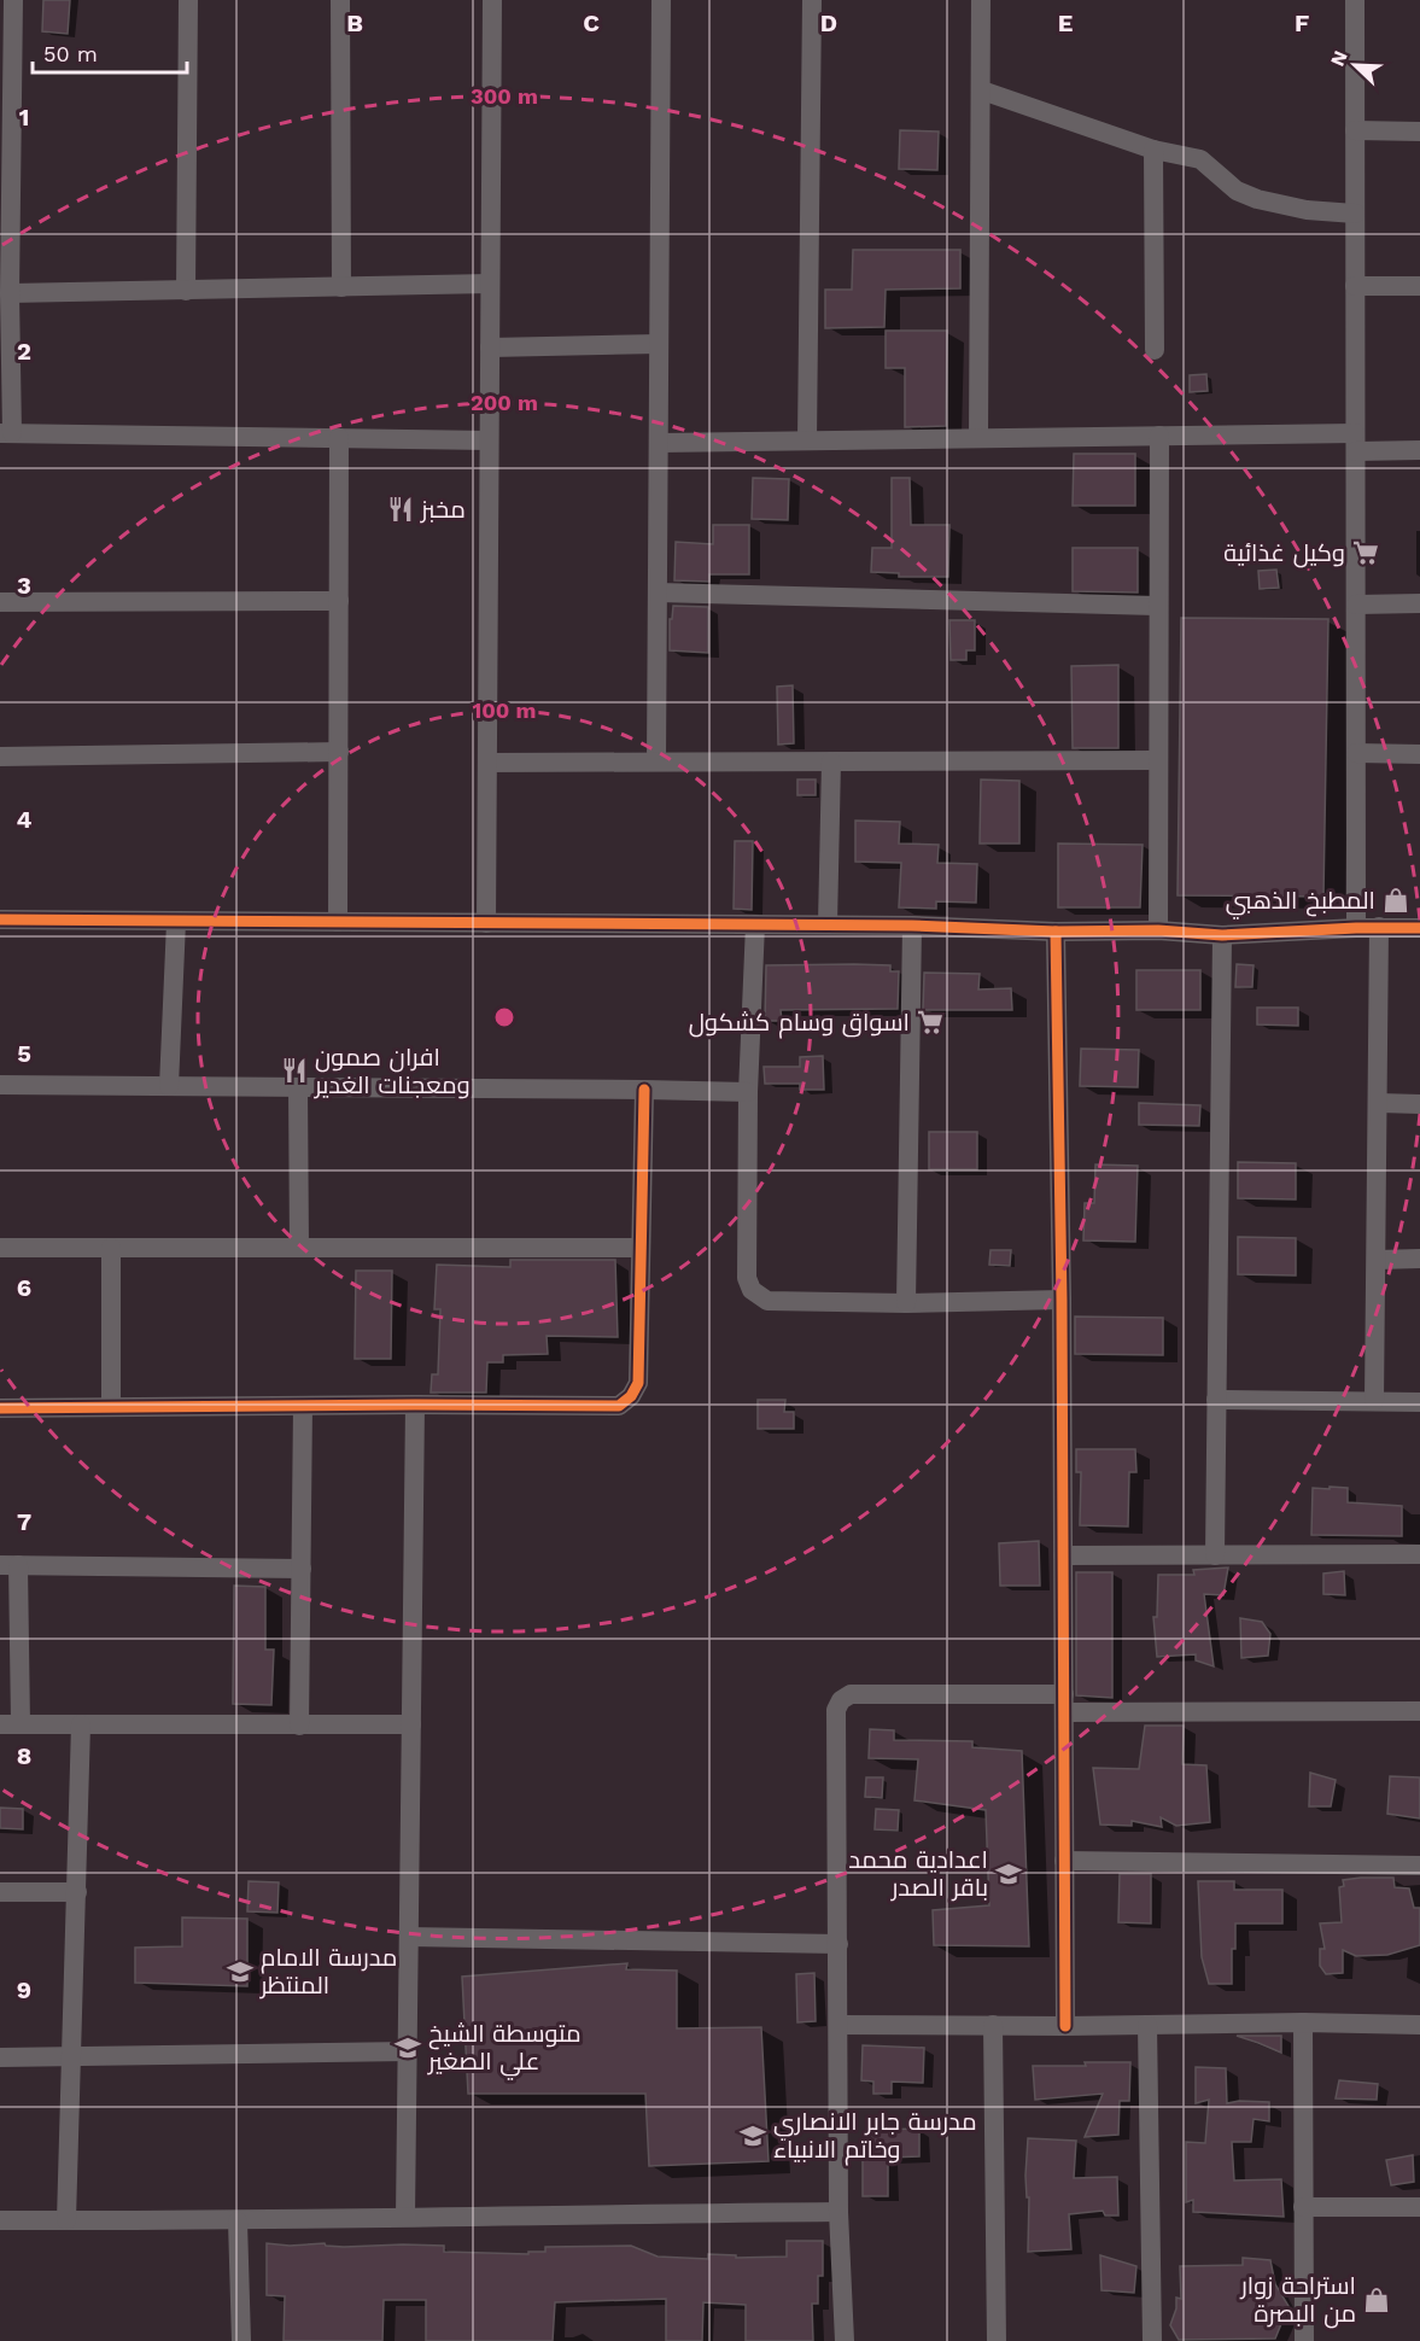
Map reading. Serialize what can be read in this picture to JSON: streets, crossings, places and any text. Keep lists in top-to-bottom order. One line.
{"places":{"restaurant":["مخبز","افران صمون ومعجنات الغدير"],"supermarket":["وكيل غذائية","اسواق وسام كشكول"],"shop":["المطبخ الذهبي","استراحة زوار من البصرة"],"school or university":["اعدادية محمد باقر الصدر","مدرسة الامام المنتظر","متوسطة الشيخ علي الصغير","مدرسة جابر الانصاري وخاتم الانبياء"]},"scale_bar":"50 m","north":"top left","grid":{"columns":["B","C","D","E","F"],"rows":["1","2","3","4","5","6","7","8","9"]},"rings":["300 m","200 m","100 m"]}
